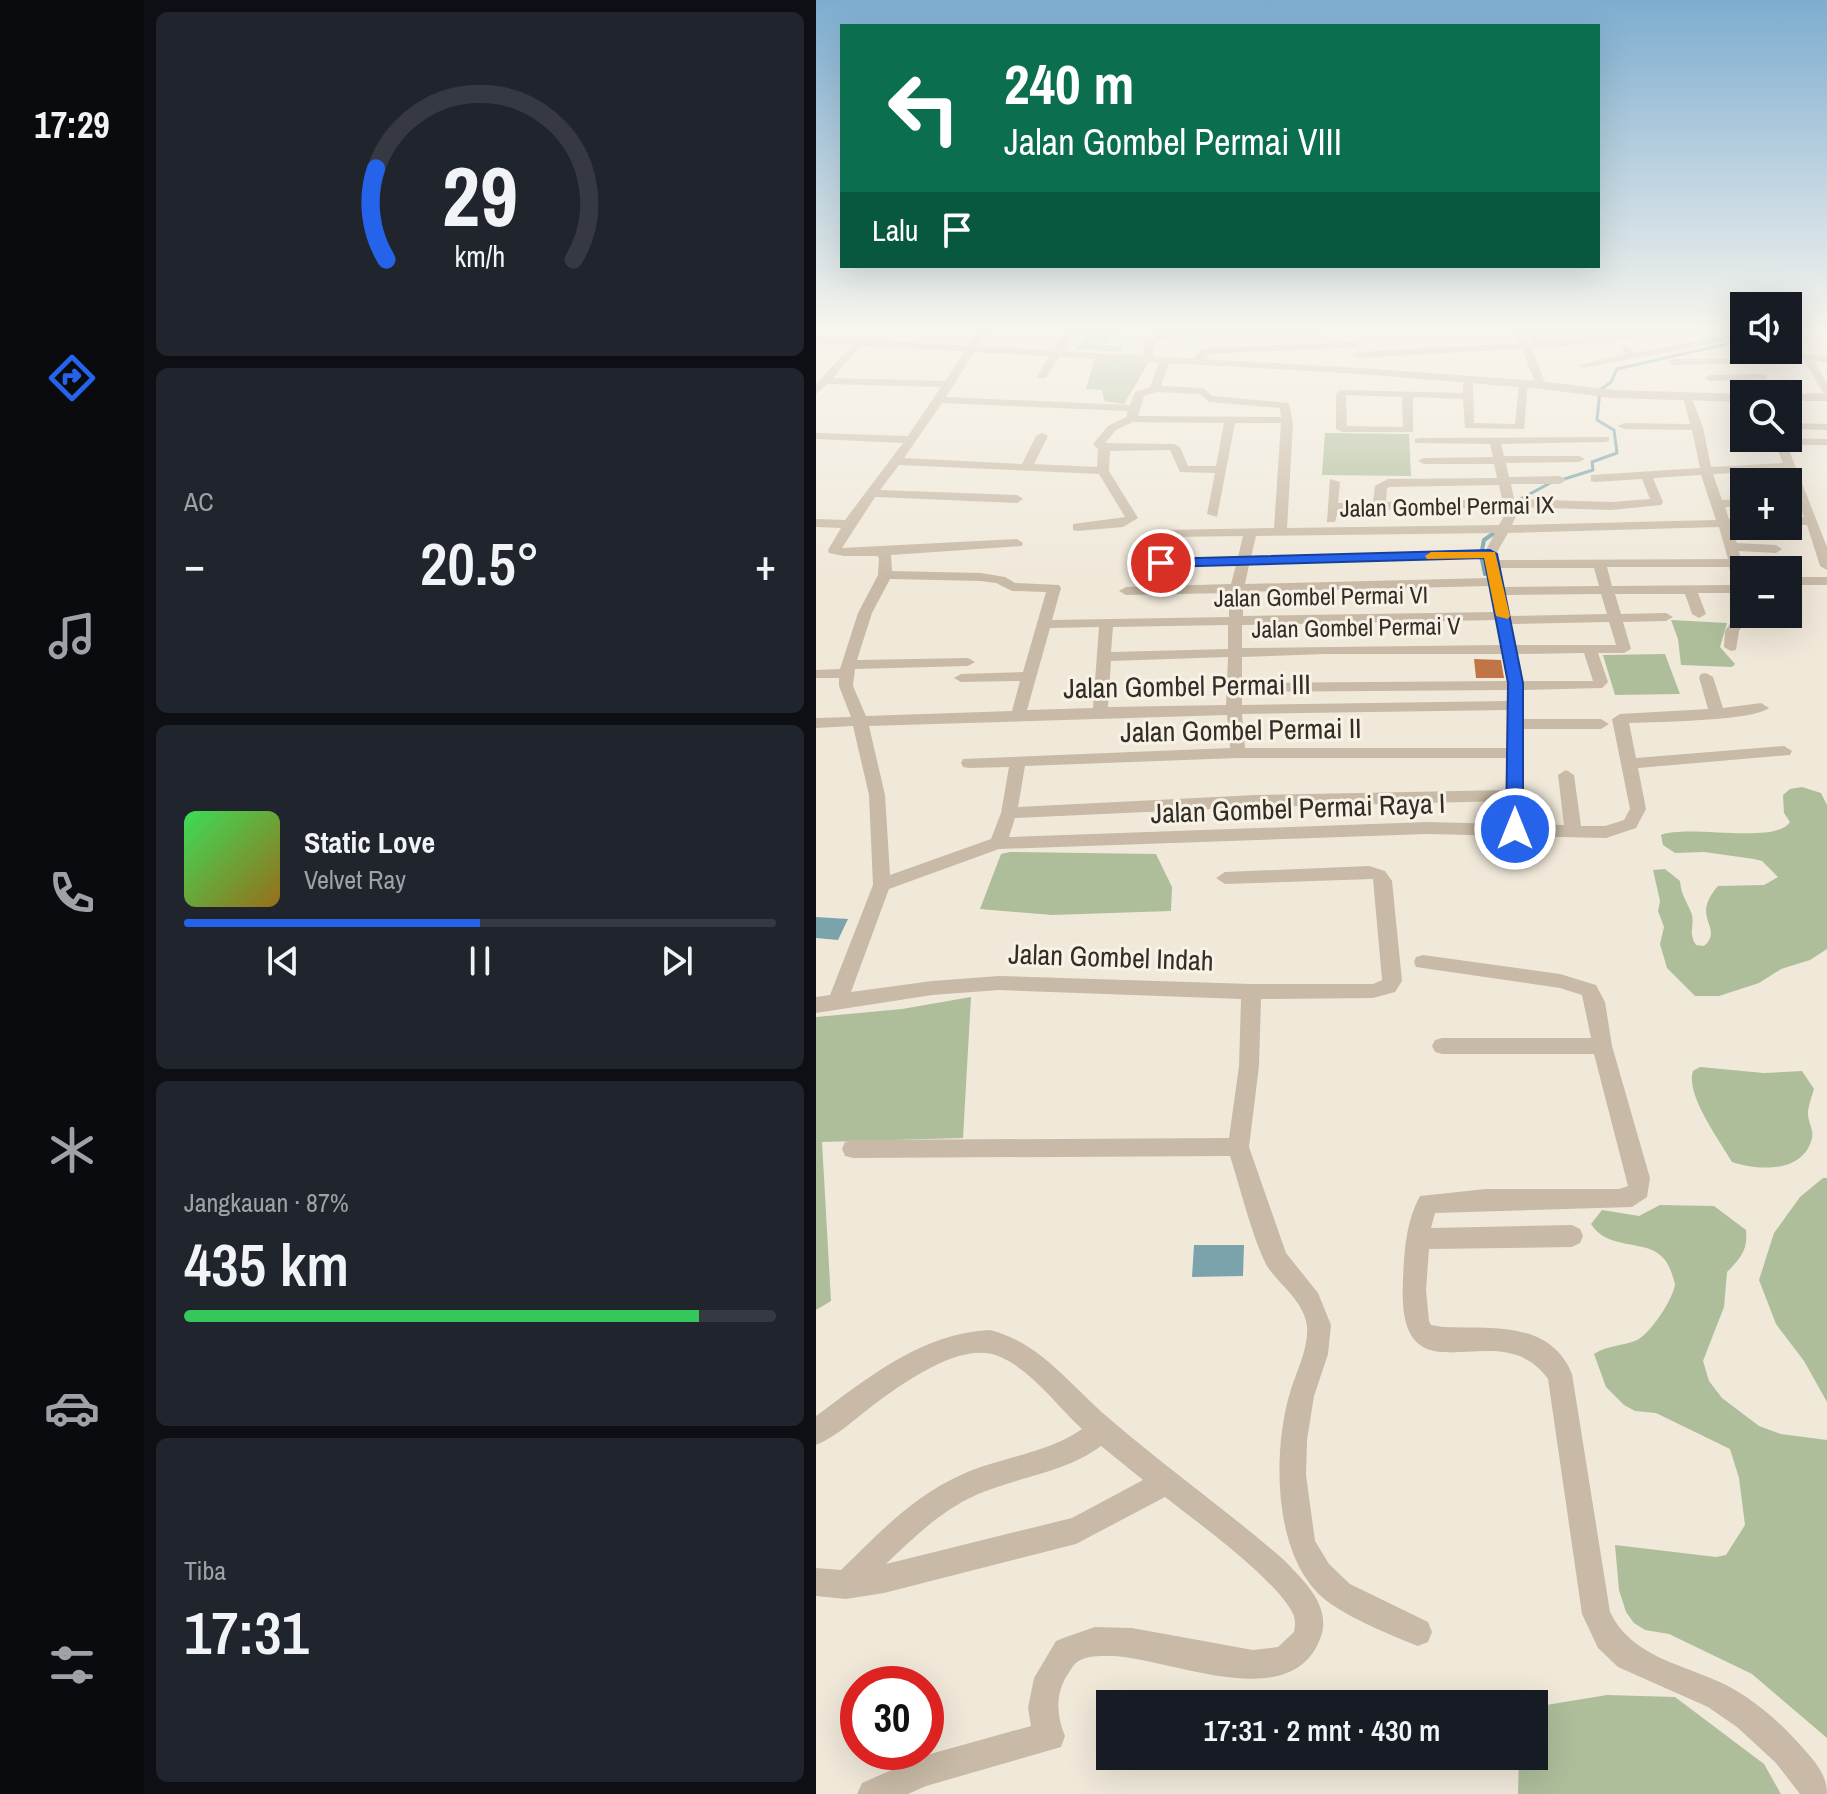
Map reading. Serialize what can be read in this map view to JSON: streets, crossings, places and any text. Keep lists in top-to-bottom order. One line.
{"streets":{"street":["Jalan Gombel Permai IX","Jalan Gombel Permai VI","Jalan Gombel Permai V","Jalan Gombel Permai III","Jalan Gombel Permai II","Jalan Gombel Permai Raya I","Jalan Gombel Indah"]},"crossings":[["Jalan Gombel Permai VI","Jalan Gombel Permai V"]],"page":{"tabs":"17:29","turn":["240 m","Jalan Gombel Permai VIII"],"then":"Lalu","map_buttons":["+","−"],"tile":["AC",["Jangkauan · 87%","435 km"],["Tiba","17:31"]],"heat":["−","20.5°","+"],"song":["Static Love","Velvet Ray"],"limit":"30","trip":"17:31 · 2 mnt · 430 m","gauge":["29","km/h"]}}
